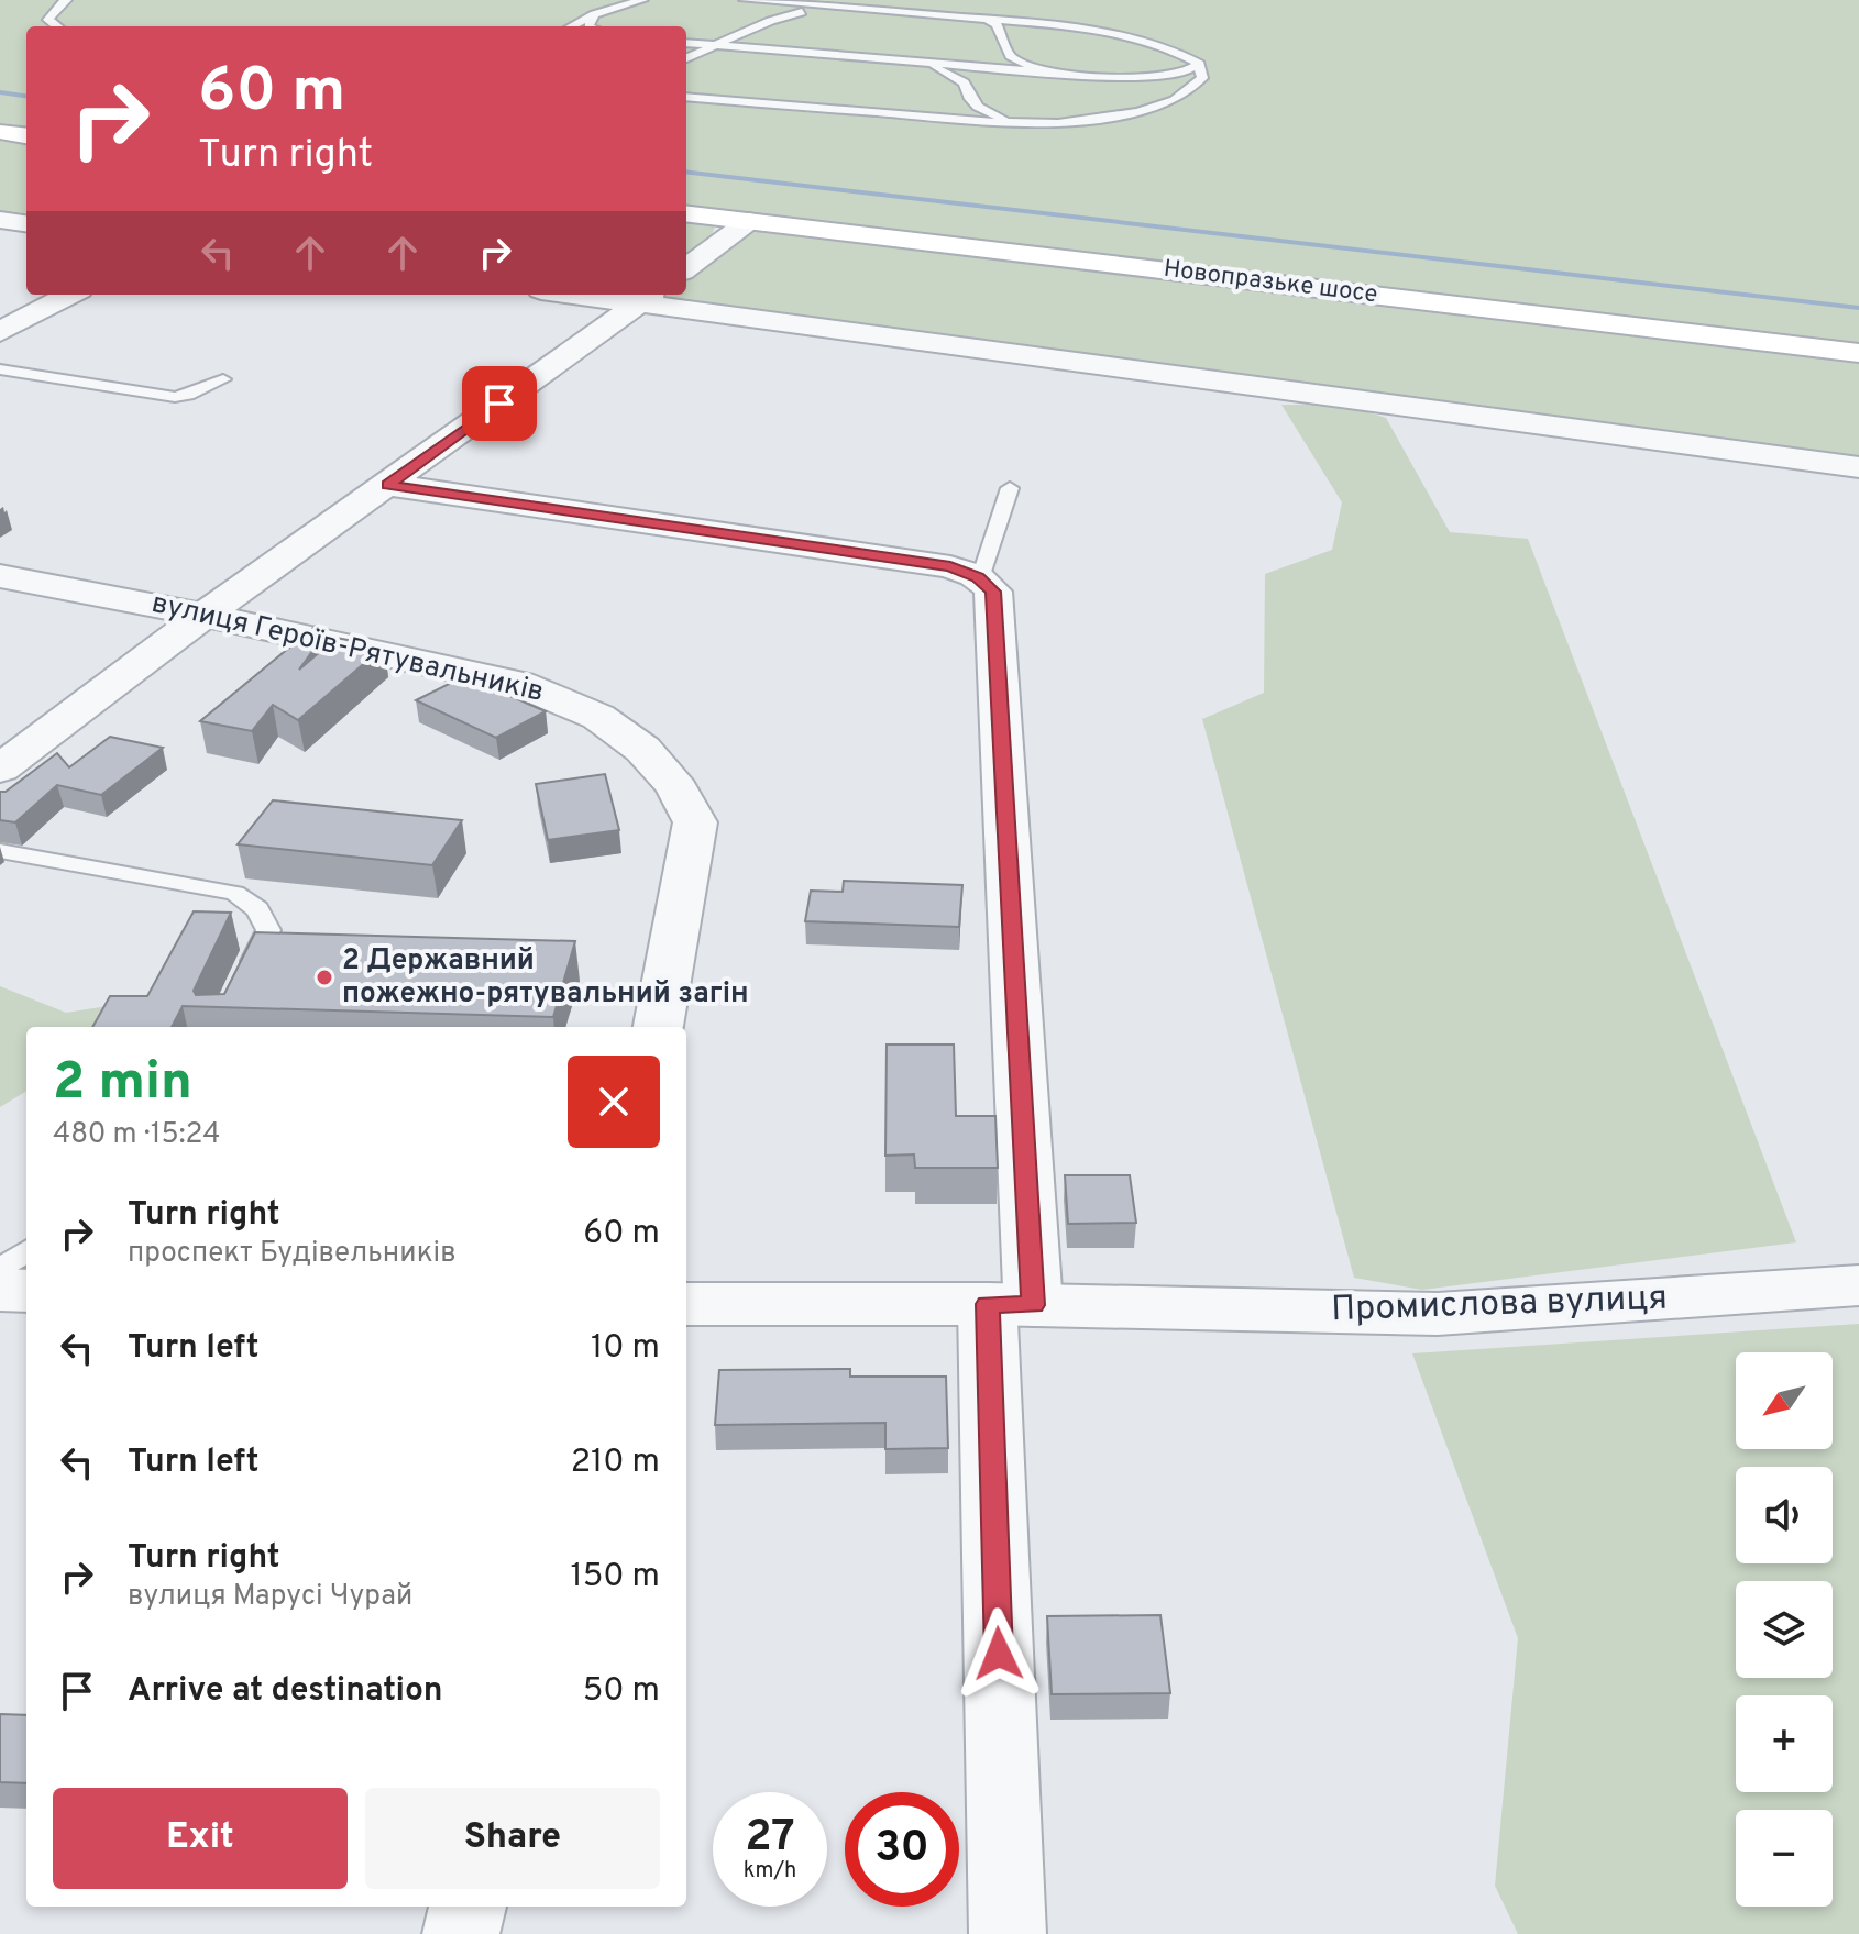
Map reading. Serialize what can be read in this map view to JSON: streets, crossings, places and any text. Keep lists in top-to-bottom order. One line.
{"streets":{"main road":["Новопразьке шосе"],"street":["вулиця Героїв-Рятувальників","Промислова вулиця"]},"places":["2 Державний пожежно-рятувальний загін"],"north":"bottom left","page":{"turn":["60 m","Turn right"],"heading":["2 min","480 m · 15:24"],"list":[{"name":"Turn right","note":"проспект Будівельників","value":"60 m"},{"name":"Turn left","value":"10 m"},{"name":"Turn left","value":"210 m"},{"name":"Turn right","note":"вулиця Марусі Чурай","value":"150 m"},{"name":"Arrive at destination","value":"50 m"}],"map_buttons":["+","−"],"buttons":["Exit","Share"],"speed":"27 km/h","limit":"30"}}
